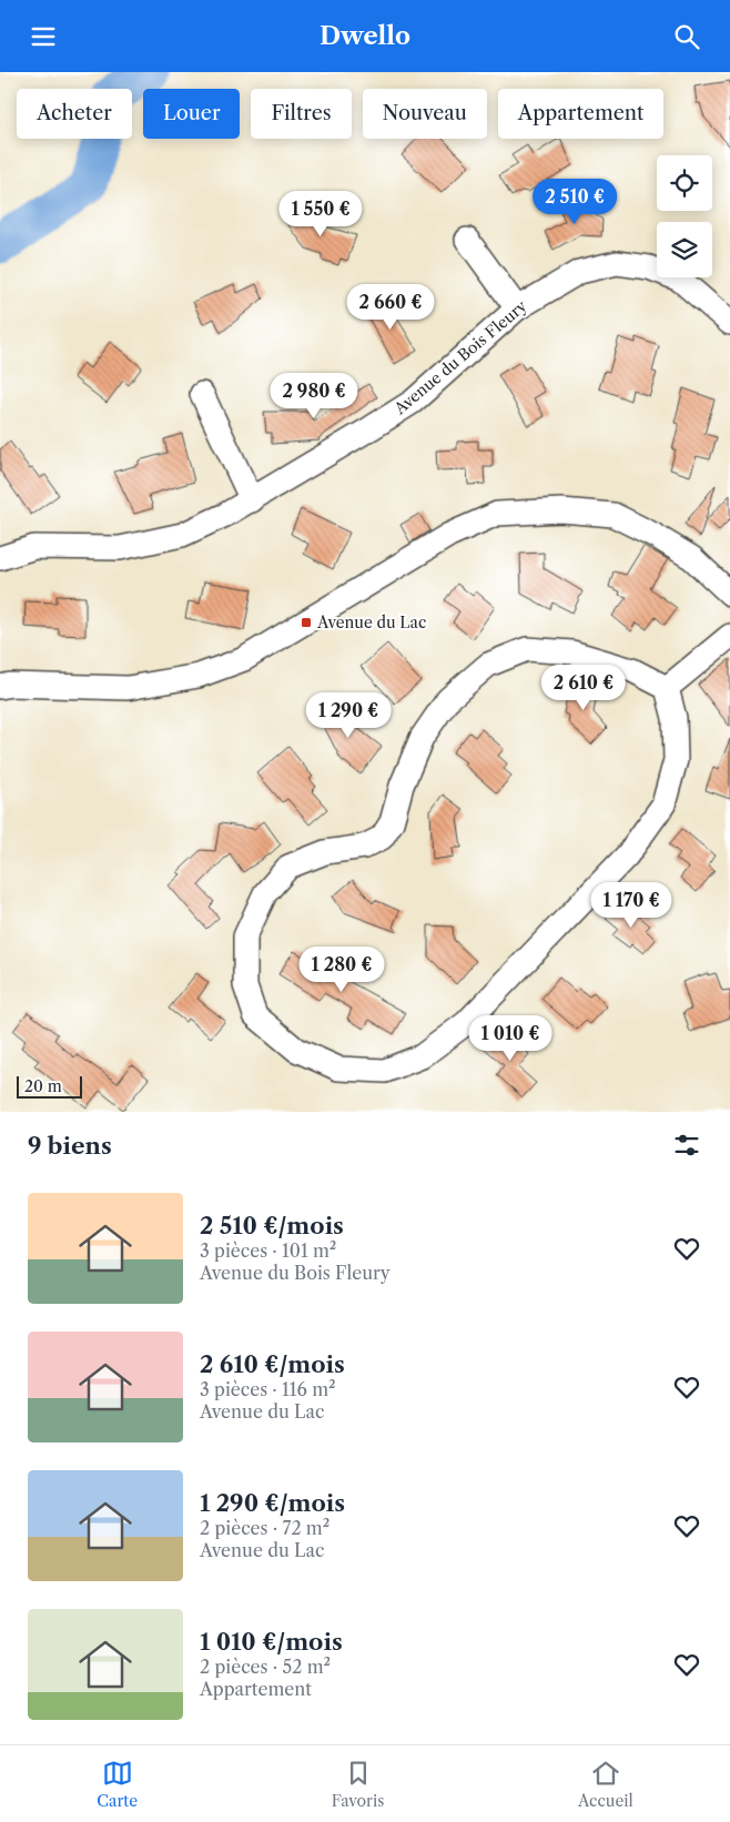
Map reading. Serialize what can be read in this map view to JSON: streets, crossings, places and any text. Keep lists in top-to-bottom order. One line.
{"streets":{"street":["Avenue du Bois Fleury"]},"places":{"transit":["Avenue du Lac"]},"scale_bar":"20 m","page":{"header":"Dwello","chip":["Acheter","Louer","Filtres","Nouveau","Appartement"],"price":["2 510 €","1 550 €","2 660 €","2 980 €","2 610 €","1 290 €","1 170 €","1 280 €","1 010 €"],"scale":"20 m","heading":"9 biens","list":[{"name":"2 510 €/mois","note":"3 pièces · 101 m² · Avenue du Bois Fleury"},{"name":"2 610 €/mois","note":"3 pièces · 116 m² · Avenue du Lac"},{"name":"1 290 €/mois","note":"2 pièces · 72 m² · Avenue du Lac"},{"name":"1 010 €/mois","note":"2 pièces · 52 m² · Appartement"}],"tabs":["Carte","Favoris","Accueil"]}}
